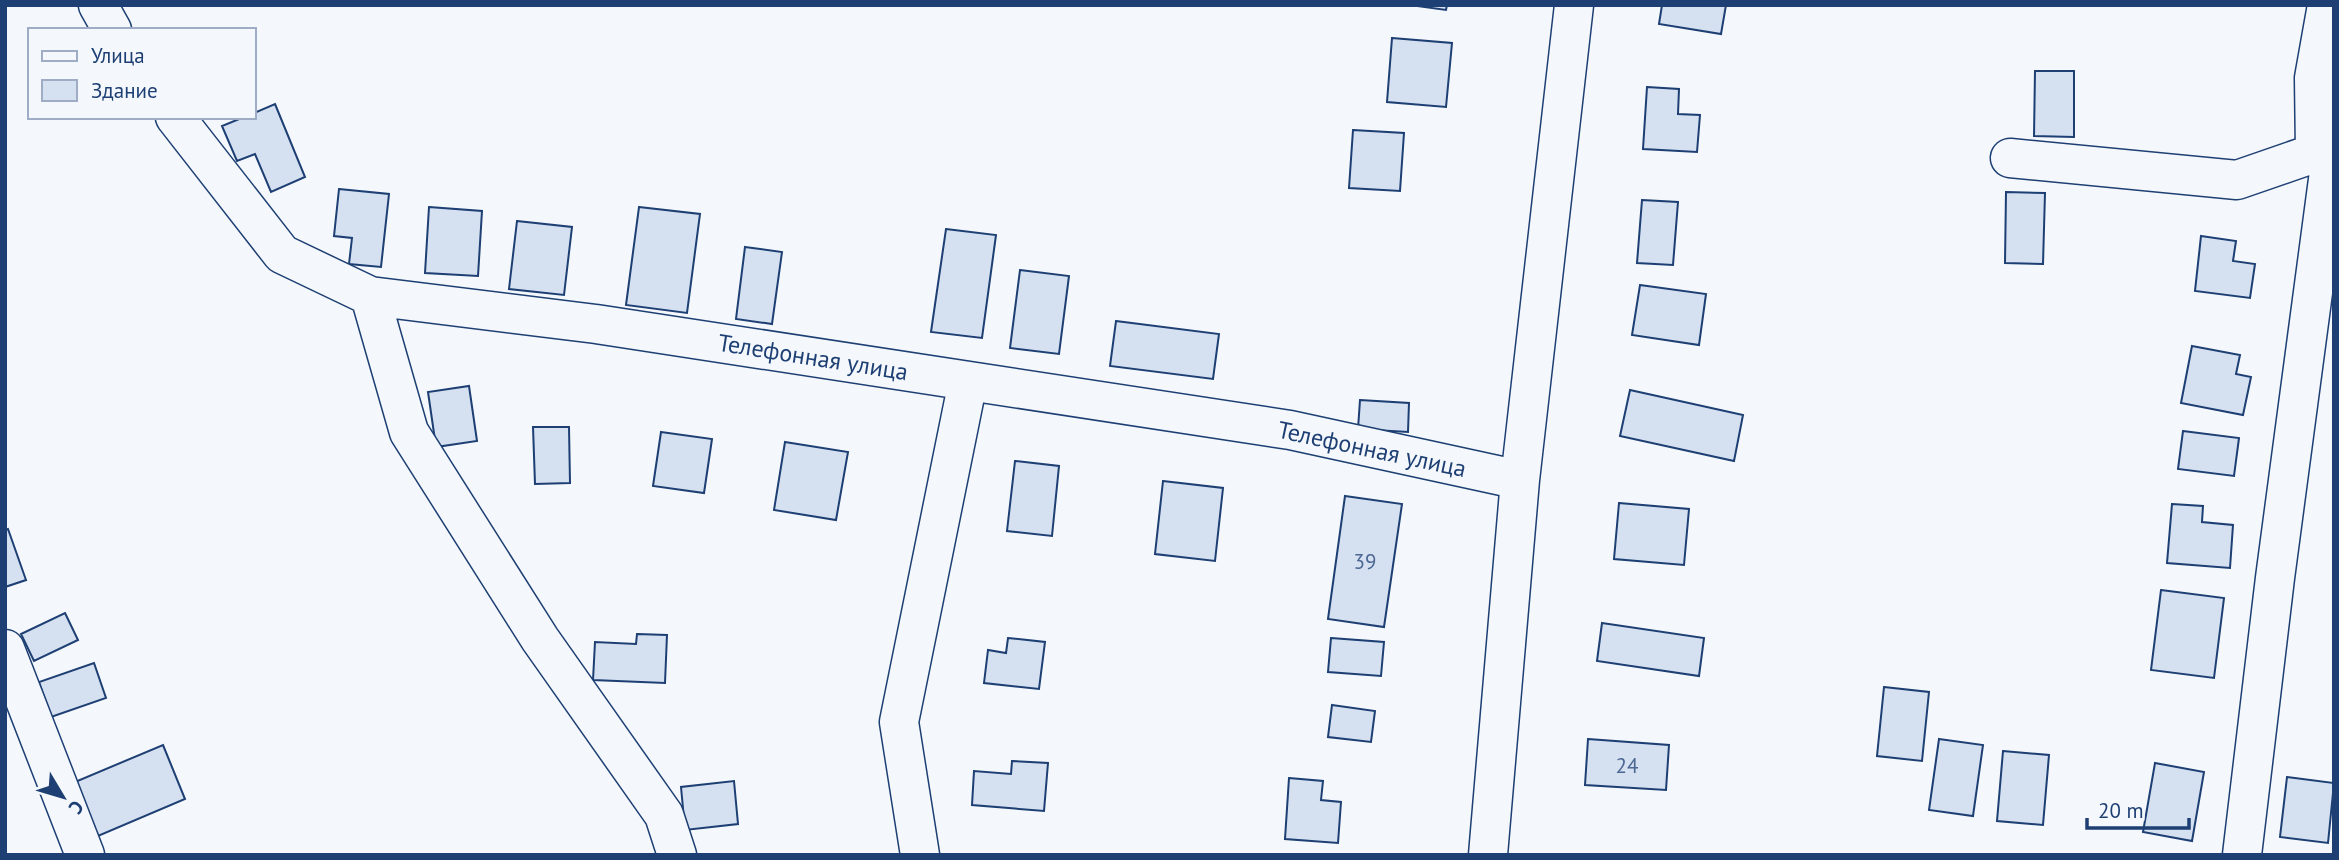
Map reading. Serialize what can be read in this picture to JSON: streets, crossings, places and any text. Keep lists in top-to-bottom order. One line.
{"streets":{"street":["Телефонная улица"]},"house_numbers":["39","24"],"legend":["Улица","Здание"],"scale_bar":"20 m","north":"bottom right"}
